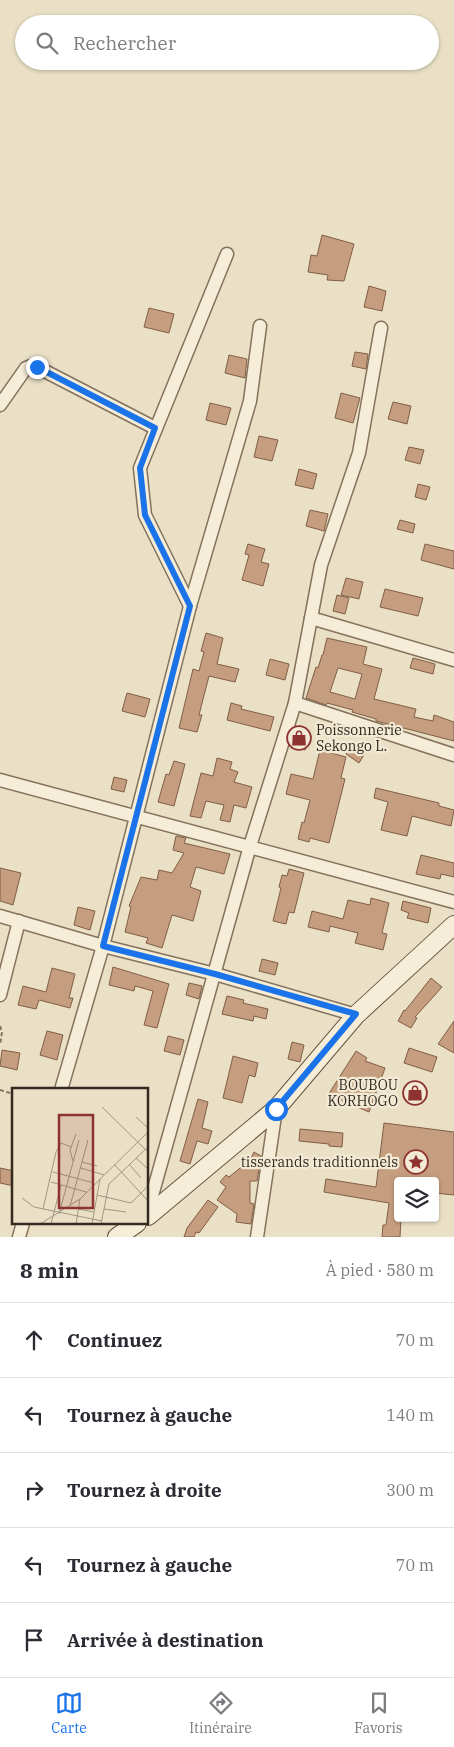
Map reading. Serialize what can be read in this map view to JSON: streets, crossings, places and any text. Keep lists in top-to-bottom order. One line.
{"places":{"shop":["Poissonnerie Sekongo L.","BOUBOU KORHOGO"],"place":["tisserands traditionnels"]},"page":{"search":"Rechercher","heading":["8 min","À pied · 580 m"],"list":[["Continuez","70 m"],["Tournez à gauche","140 m"],["Tournez à droite","300 m"],["Tournez à gauche","70 m"],"Arrivée à destination"],"nav":["Carte","Itinéraire","Favoris"]}}
